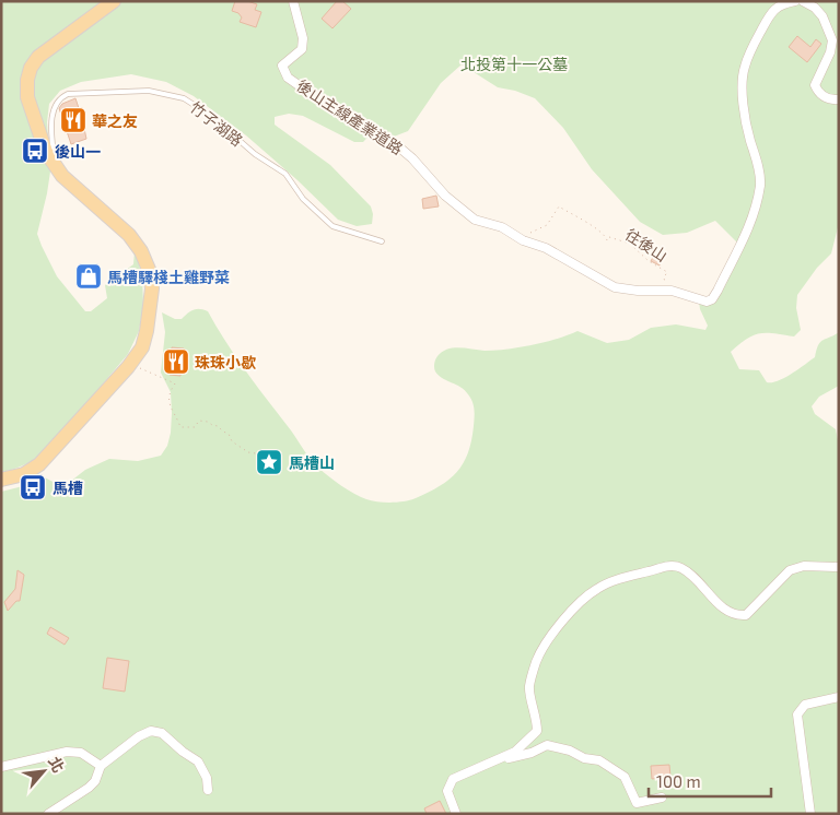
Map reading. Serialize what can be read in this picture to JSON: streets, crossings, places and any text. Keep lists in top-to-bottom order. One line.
{"streets":{"street":["後山主線產業道路"],"lane":["竹子湖路"],"path":["往後山"]},"crossings":[["後山主線產業道路","往後山"]],"parks":["北投第十一公墓"],"places":{"restaurant":["華之友","珠珠小歇"],"bus stop":["後山一","馬槽"],"shop":["馬槽驛棧土雞野菜"],"place":["馬槽山"]},"scale_bar":"100 m","north":"top right"}
